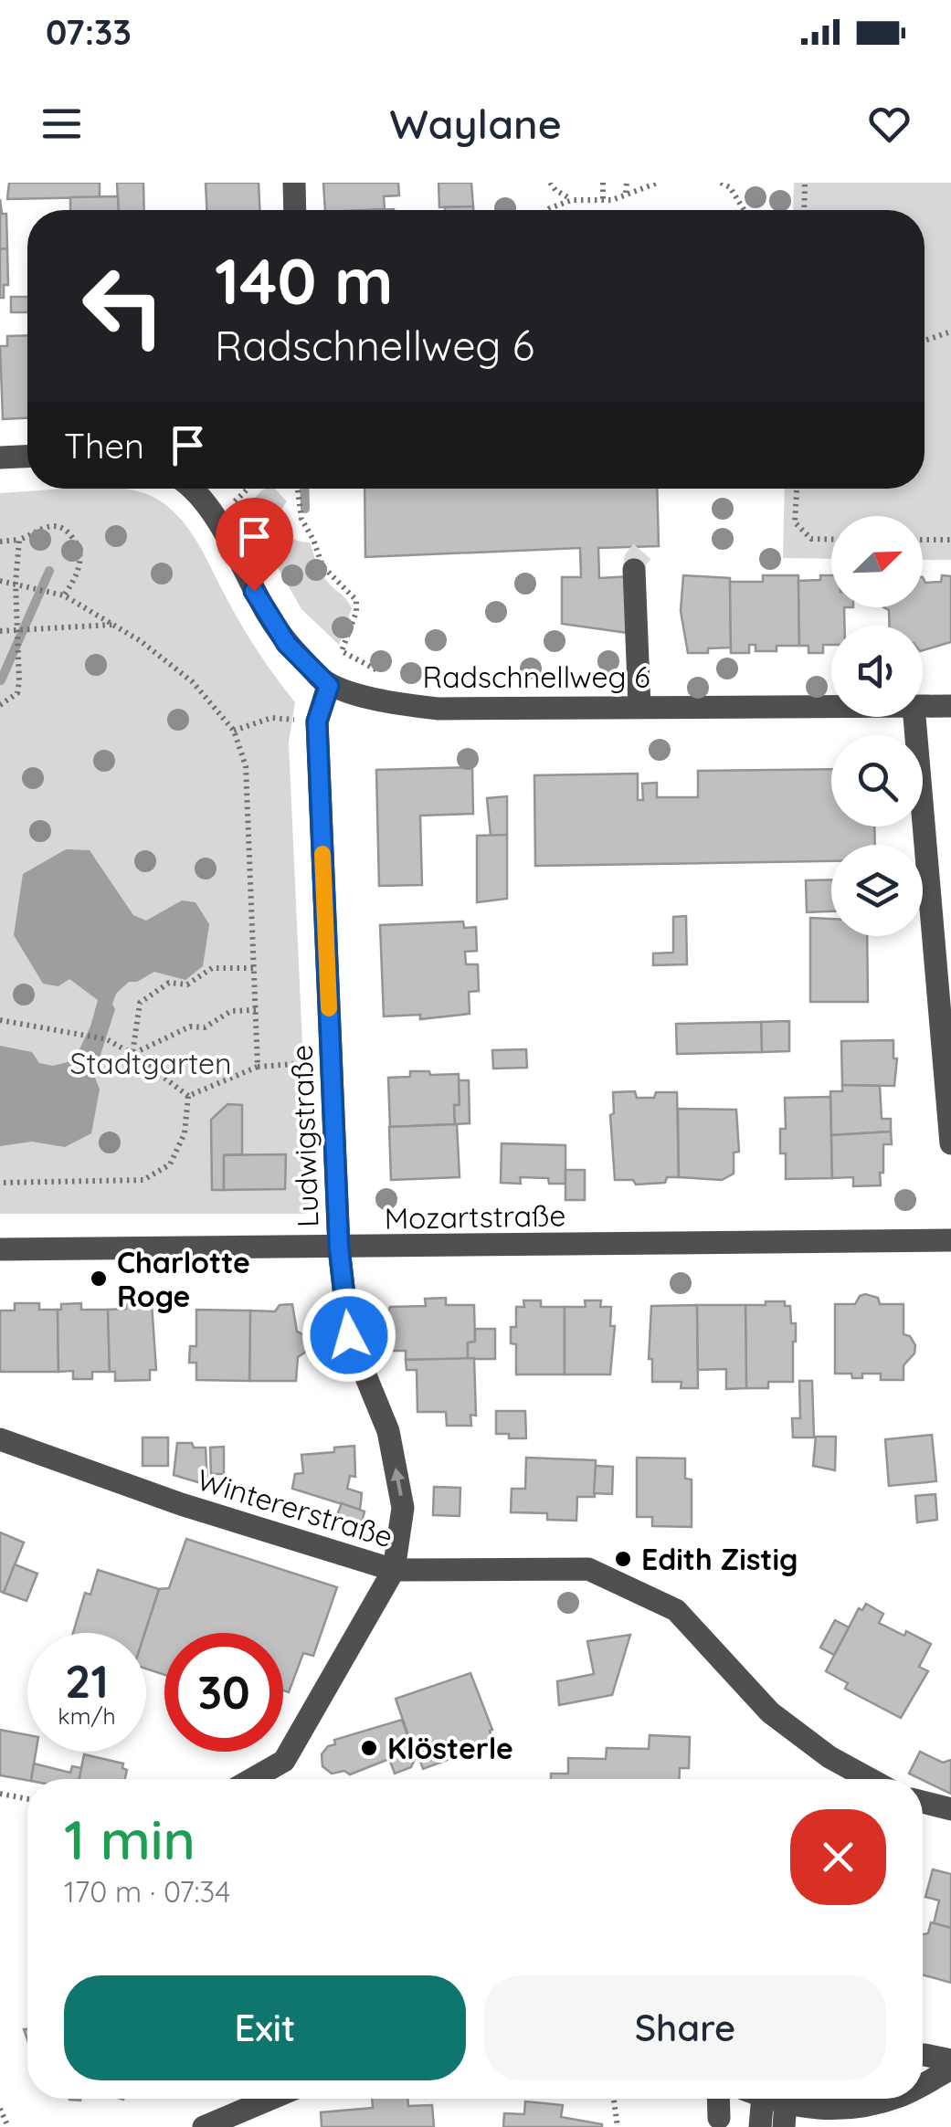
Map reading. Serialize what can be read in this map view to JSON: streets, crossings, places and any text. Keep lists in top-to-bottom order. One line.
{"streets":{"street":["Radschnellweg 6","Ludwigstraße","Mozartstraße","Wintererstraße"]},"crossings":[["Radschnellweg 6","Ludwigstraße"],["Ludwigstraße","Mozartstraße"],["Ludwigstraße","Wintererstraße"]],"parks":["Stadtgarten"],"places":["Charlotte Roge","Edith Zistig","Klösterle"],"north":"top right","page":{"status":"07:33","header":"Waylane","turn":["140 m","Radschnellweg 6"],"then":"Then","speed":"21 km/h","limit":"30","heading":["1 min","170 m · 07:34"],"buttons":["Exit","Share"]}}
